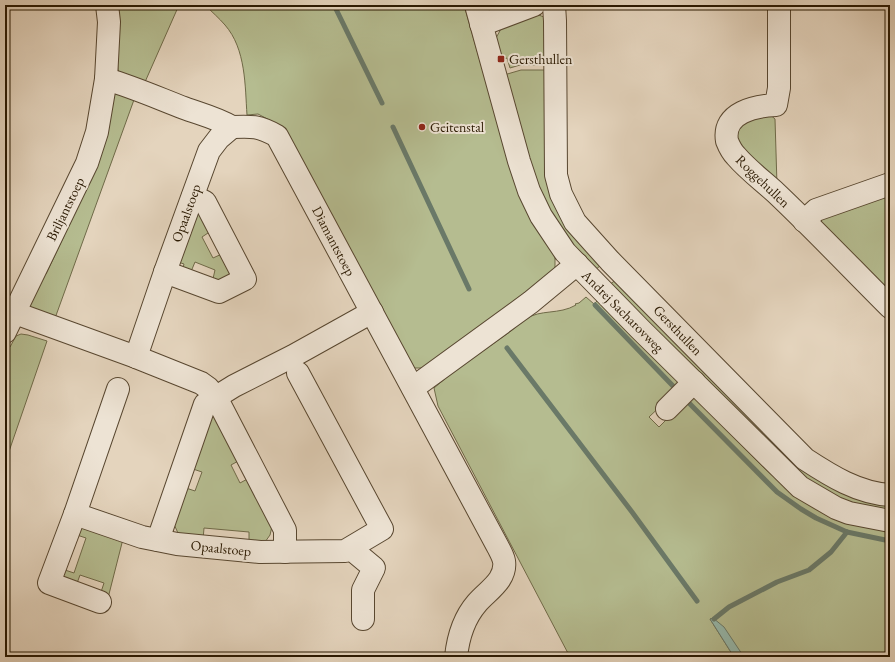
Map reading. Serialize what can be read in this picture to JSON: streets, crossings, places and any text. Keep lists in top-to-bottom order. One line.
{"streets":{"street":["Roggehullen","Briljantstoep","Opaalstoep","Diamantstoep","Andrej Sacharovweg","Gersthullen"]},"crossings":[["Opaalstoep","Diamantstoep"]],"places":{"transit":["Gersthullen"],"other":["Geitenstal"]}}
